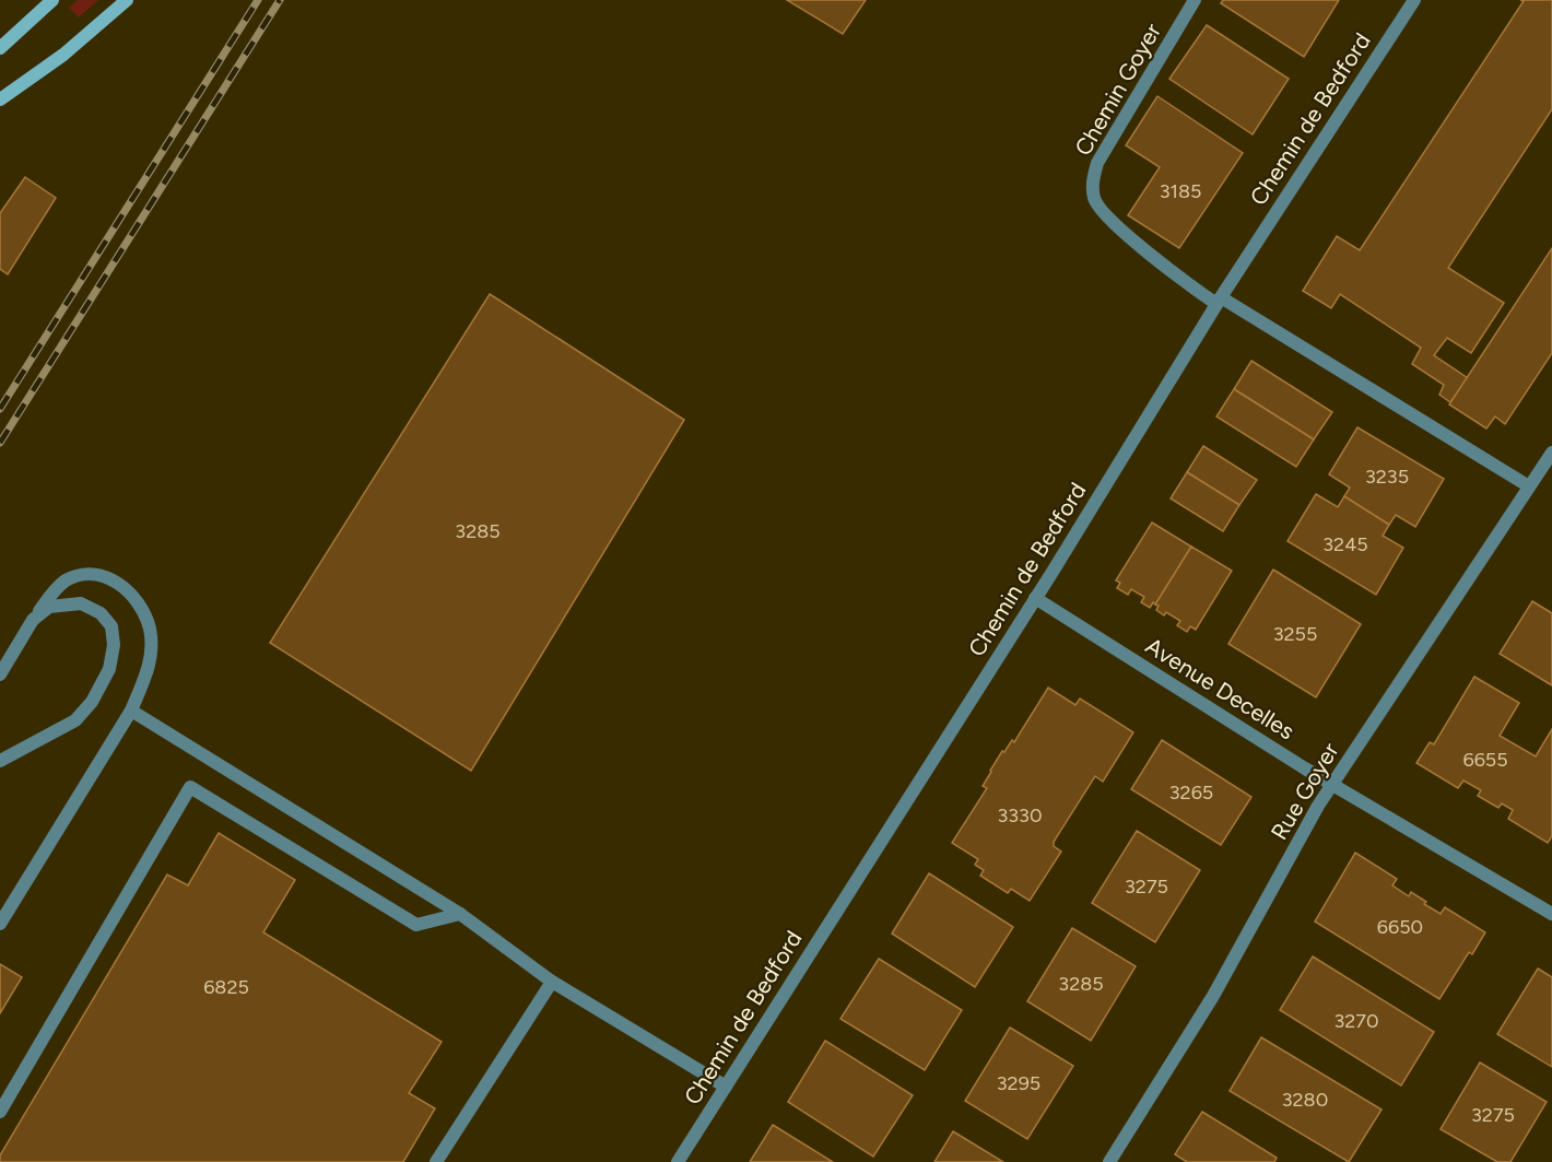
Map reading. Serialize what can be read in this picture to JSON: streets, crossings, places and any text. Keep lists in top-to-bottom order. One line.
{"streets":{"street":["Chemin Goyer","Chemin de Bedford","Avenue Decelles","Rue Goyer"]},"crossings":[["Chemin Goyer","Chemin de Bedford"],["Chemin Goyer","Rue Goyer"],["Chemin de Bedford","Avenue Decelles"],["Avenue Decelles","Rue Goyer"]],"house_numbers":["3185","3235","3285","3245","3255","6655","3265","3330","3275","6650","3285","6825","3270","3295","3280","3275"]}
